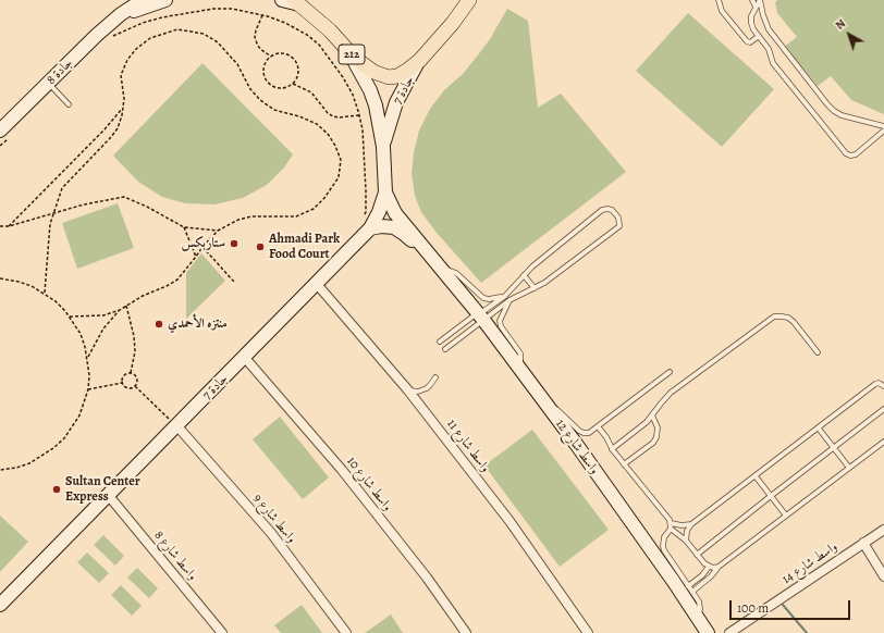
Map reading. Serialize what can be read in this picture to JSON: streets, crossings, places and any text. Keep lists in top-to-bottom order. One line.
{"streets":{"main road":["212","جادة 8","جادة 7","واسط شارع 12"],"street":["واسط شارع 11","واسط شارع 10","واسط شارع 9","واسط شارع 8","واسط شارع 14"]},"crossings":[["212","جادة 7"],["جادة 7","واسط شارع 11"],["جادة 7","واسط شارع 12"],["جادة 7","واسط شارع 10"],["جادة 7","واسط شارع 9"],["جادة 7","واسط شارع 8"]],"places":["ستاربكس","Ahmadi Park Food Court","منتزه الأحمدي","Sultan Center Express"],"scale_bar":"100 m","north":"top left"}
